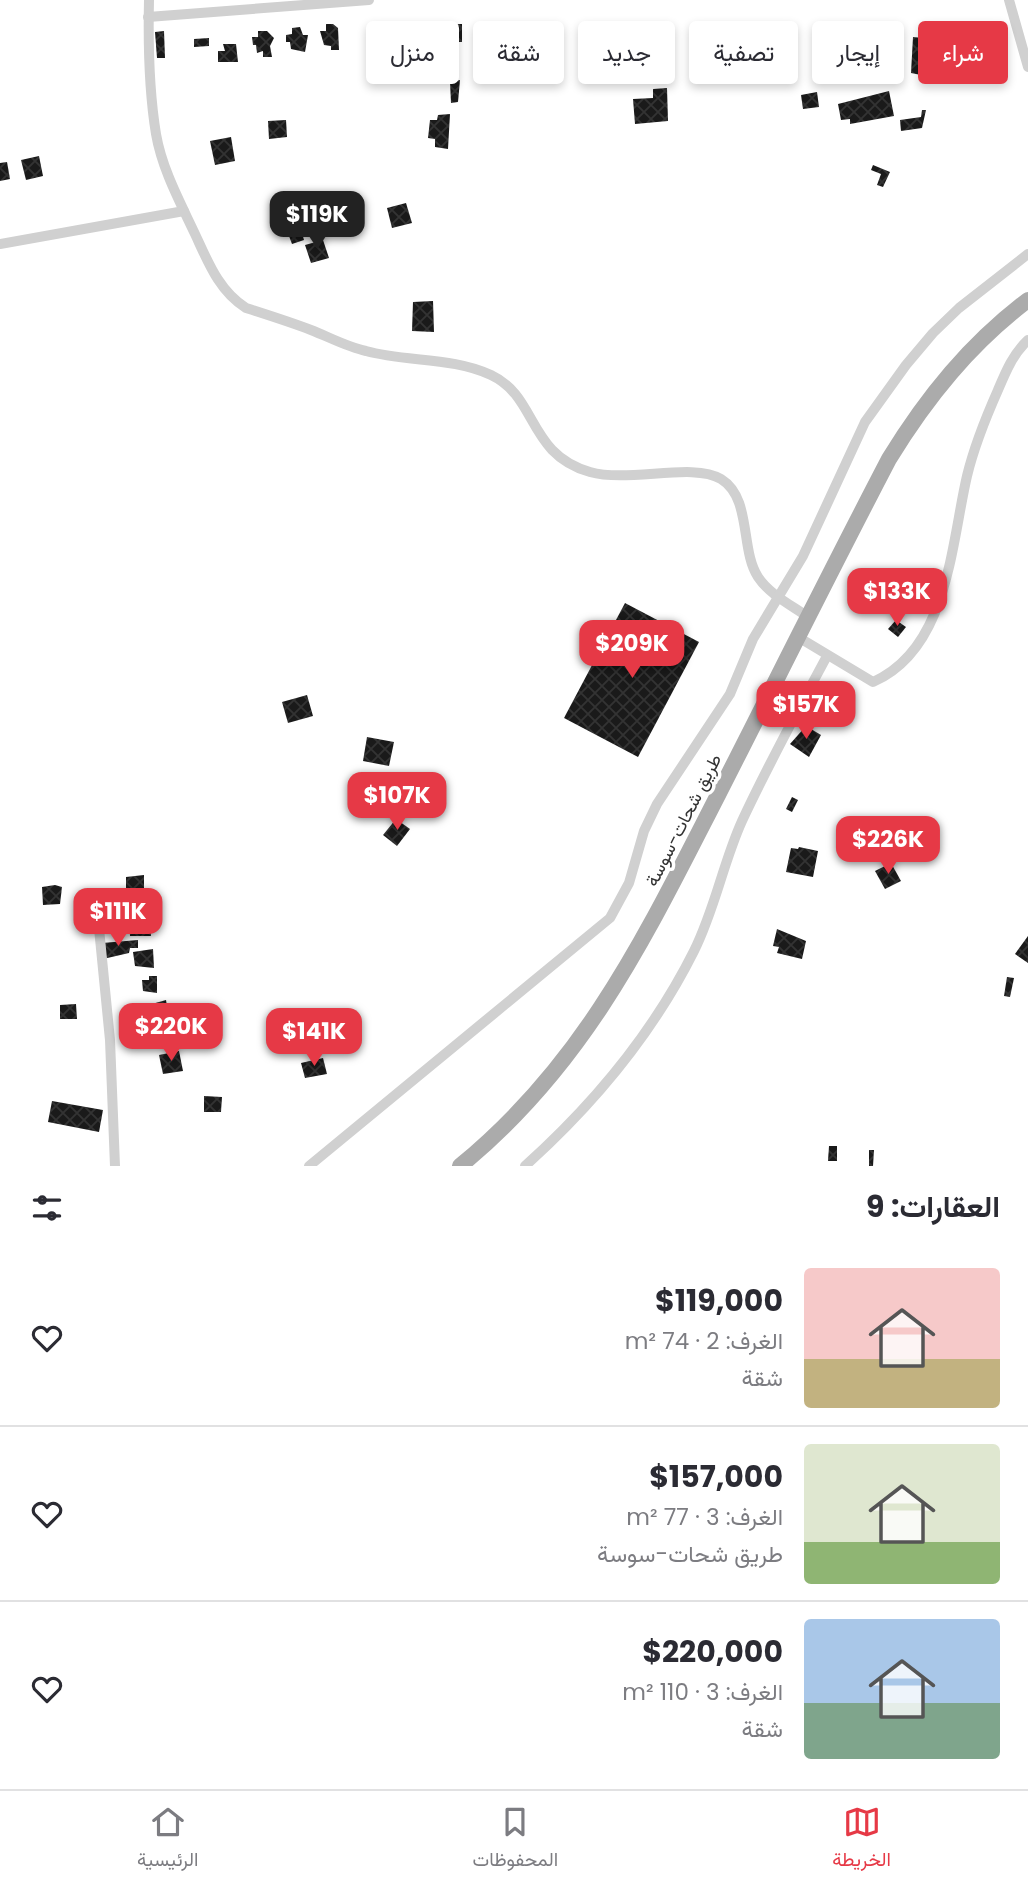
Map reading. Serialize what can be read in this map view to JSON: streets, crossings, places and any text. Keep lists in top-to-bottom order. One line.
{"streets":{"main road":["طريق شحات-سوسة"]},"page":{"chip":["شراء","إيجار","تصفية","جديد","شقة","منزل"],"price":["$119K","$133K","$209K","$157K","$107K","$226K","$111K","$220K","$141K"],"heading":"العقارات: 9","list":[{"name":"$119,000","note":"الغرف: 2 · 74 m² · شقة"},{"name":"$157,000","note":"الغرف: 3 · 77 m² · طريق شحات-سوسة"},{"name":"$220,000","note":"الغرف: 3 · 110 m² · شقة"}],"tabs":["الخريطة","المحفوظات","الرئيسية"]}}
